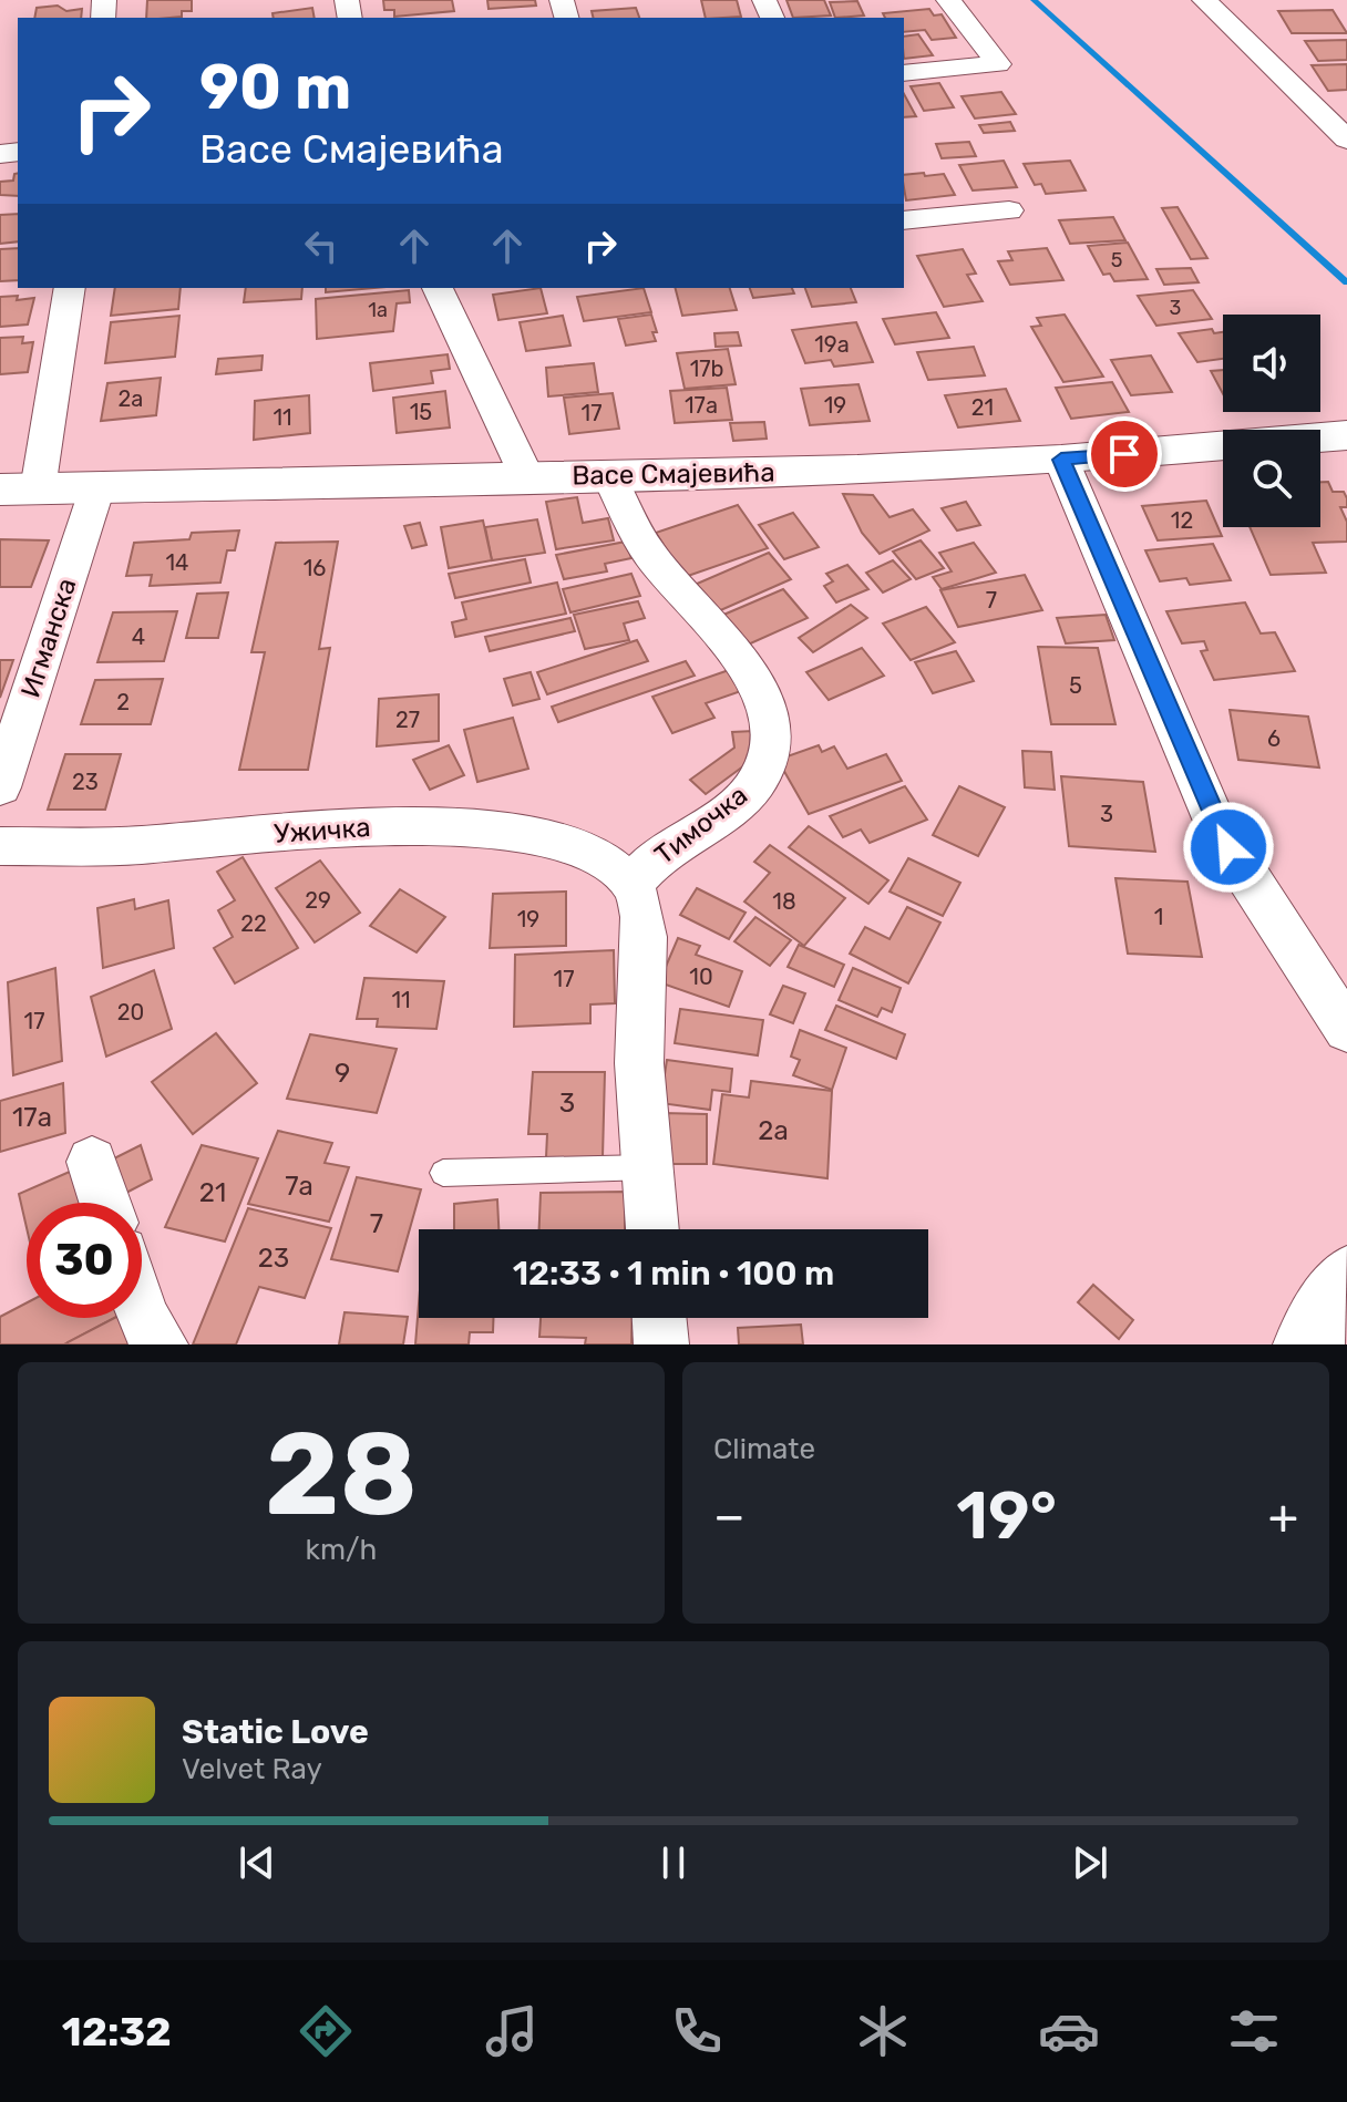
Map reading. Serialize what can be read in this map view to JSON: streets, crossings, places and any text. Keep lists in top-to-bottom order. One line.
{"streets":{"street":["Васе Смајевића","Игманска","Тимочка","Ужичка"]},"crossings":[["Васе Смајевића","Игманска"],["Васе Смајевића","Тимочка"],["Тимочка","Ужичка"]],"house_numbers":["5","3","1a","19a","17b","2a","17a","19","21","15","17","11","12","14","16","7","4","5","2","27","6","23","3","29","18","1","19","22","10","17","11","20","17","9","3","17a","2a","7a","21","7","23"],"page":{"turn":["90 m","Васе Смајевића"],"limit":"30","trip":"12:33 · 1 min · 100 m","tile":[["28","km/h"],"Climate"],"heat":["−","19°","+"],"song":["Static Love","Velvet Ray"],"tabs":"12:32"}}
